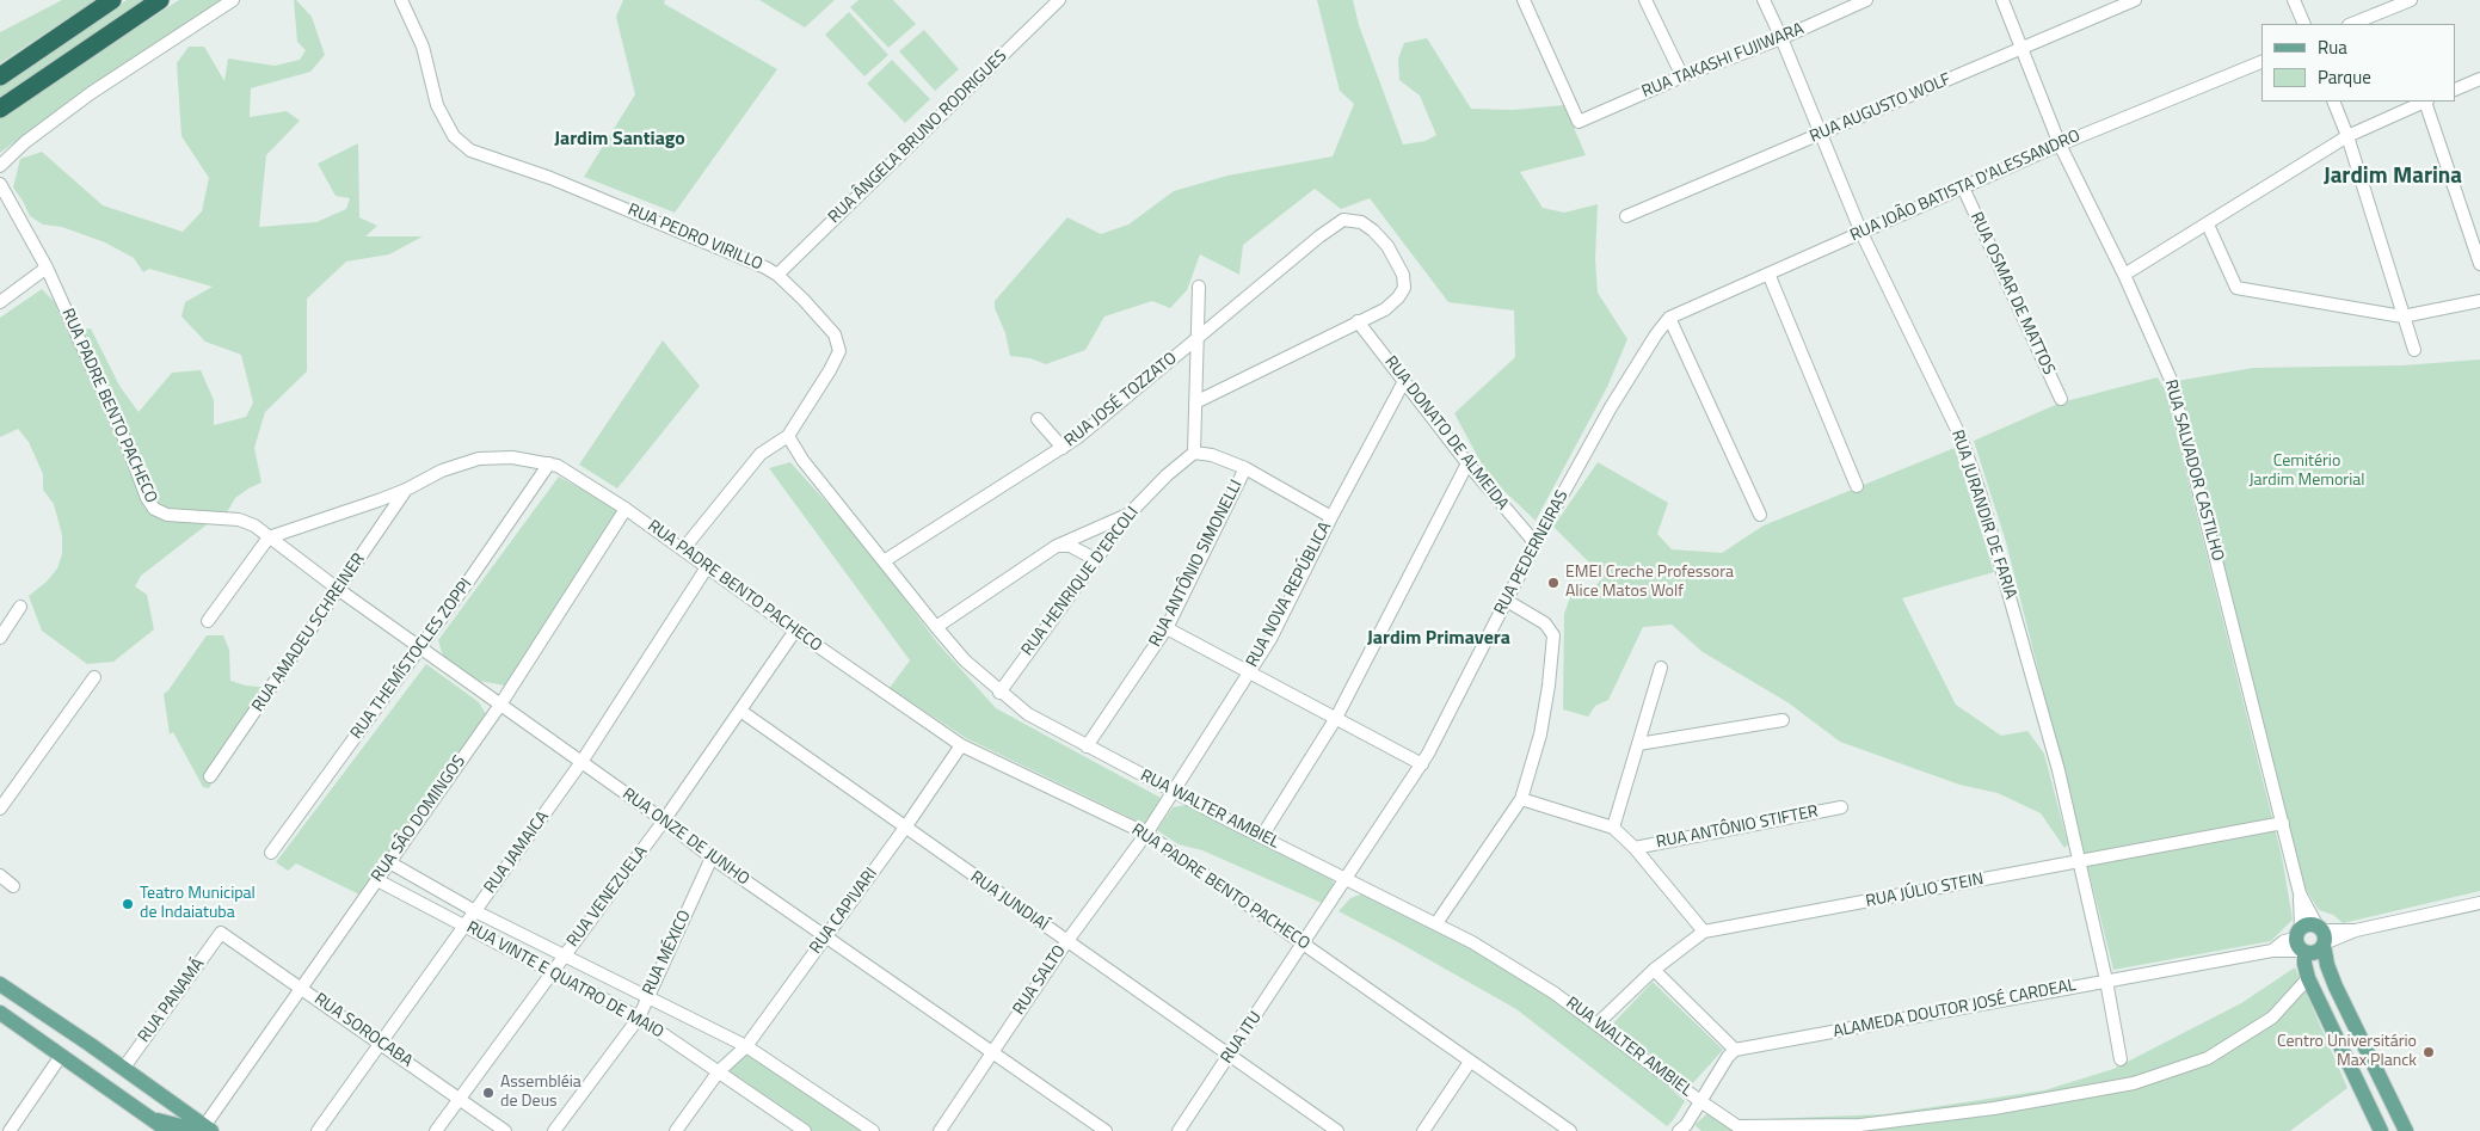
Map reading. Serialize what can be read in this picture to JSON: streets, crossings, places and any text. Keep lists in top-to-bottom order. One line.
{"streets":{"street":["RUA TAKASHI FUJIWARA","RUA AUGUSTO WOLF","RUA ÂNGELA BRUNO RODRIGUES","RUA JOÃO BATISTA D'ALESSANDRO","RUA PEDRO VIRILLO","RUA OSMAR DE MATTOS","RUA JOSÉ TOZZATO","RUA PADRE BENTO PACHECO","RUA DONATO DE ALMEIDA","RUA SALVADOR CASTILHO","RUA JURANDIR DE FARIA","RUA PEDERNEIRAS","RUA ANTÔNIO SIMONELLI","RUA HENRIQUE D'ERCOLI","RUA NOVA REPÚBLICA","RUA AMADEU SCHREINER","RUA THEMÍSTOCLES ZOPPI","RUA WALTER AMBIEL","RUA SÃO DOMINGOS","RUA ANTÔNIO STIFTER","RUA ONZE DE JUNHO","RUA JAMAICA","RUA JÚLIO STEIN","RUA VENEZUELA","RUA JUNDIAÍ","RUA CAPIVARI","RUA MÉXICO","RUA VINTE E QUATRO DE MAIO","RUA SALTO","RUA PANAMÁ","ALAMEDA DOUTOR JOSÉ CARDEAL","RUA SOROCABA","RUA ITU"]},"crossings":[["RUA TAKASHI FUJIWARA","RUA JURANDIR DE FARIA"],["RUA AUGUSTO WOLF","RUA SALVADOR CASTILHO"],["RUA AUGUSTO WOLF","RUA JURANDIR DE FARIA"],["RUA ÂNGELA BRUNO RODRIGUES","RUA PEDRO VIRILLO"],["RUA JOÃO BATISTA D'ALESSANDRO","RUA OSMAR DE MATTOS"],["RUA JOÃO BATISTA D'ALESSANDRO","RUA SALVADOR CASTILHO"],["RUA JOÃO BATISTA D'ALESSANDRO","RUA JURANDIR DE FARIA"],["RUA JOÃO BATISTA D'ALESSANDRO","RUA PEDERNEIRAS"],["RUA PEDRO VIRILLO","RUA PADRE BENTO PACHECO"],["RUA PEDRO VIRILLO","RUA WALTER AMBIEL"],["RUA JOSÉ TOZZATO","RUA DONATO DE ALMEIDA"],["RUA JOSÉ TOZZATO","RUA WALTER AMBIEL"],["RUA PADRE BENTO PACHECO","RUA PEDERNEIRAS"],["RUA PADRE BENTO PACHECO","RUA NOVA REPÚBLICA"],["RUA PADRE BENTO PACHECO","RUA AMADEU SCHREINER"],["RUA PADRE BENTO PACHECO","RUA THEMÍSTOCLES ZOPPI"],["RUA PADRE BENTO PACHECO","RUA SÃO DOMINGOS"],["RUA PADRE BENTO PACHECO","RUA ONZE DE JUNHO"],["RUA PADRE BENTO PACHECO","RUA JAMAICA"],["RUA PADRE BENTO PACHECO","RUA VENEZUELA"],["RUA PADRE BENTO PACHECO","RUA CAPIVARI"],["RUA PADRE BENTO PACHECO","RUA SALTO"],["RUA PADRE BENTO PACHECO","RUA ITU"],["RUA DONATO DE ALMEIDA","RUA PEDERNEIRAS"],["RUA DONATO DE ALMEIDA","RUA NOVA REPÚBLICA"],["RUA SALVADOR CASTILHO","RUA JÚLIO STEIN"],["RUA SALVADOR CASTILHO","ALAMEDA DOUTOR JOSÉ CARDEAL"],["RUA JURANDIR DE FARIA","RUA JÚLIO STEIN"],["RUA JURANDIR DE FARIA","ALAMEDA DOUTOR JOSÉ CARDEAL"],["RUA PEDERNEIRAS","RUA WALTER AMBIEL"],["RUA PEDERNEIRAS","RUA ITU"],["RUA ANTÔNIO SIMONELLI","RUA WALTER AMBIEL"],["RUA HENRIQUE D'ERCOLI","RUA WALTER AMBIEL"],["RUA NOVA REPÚBLICA","RUA WALTER AMBIEL"],["RUA NOVA REPÚBLICA","RUA SALTO"],["RUA AMADEU SCHREINER","RUA ONZE DE JUNHO"],["RUA THEMÍSTOCLES ZOPPI","RUA ONZE DE JUNHO"],["RUA WALTER AMBIEL","RUA JÚLIO STEIN"],["RUA SÃO DOMINGOS","RUA ONZE DE JUNHO"],["RUA SÃO DOMINGOS","RUA VINTE E QUATRO DE MAIO"],["RUA SÃO DOMINGOS","RUA SOROCABA"],["RUA ONZE DE JUNHO","RUA JAMAICA"],["RUA ONZE DE JUNHO","RUA VENEZUELA"],["RUA ONZE DE JUNHO","RUA CAPIVARI"],["RUA ONZE DE JUNHO","RUA MÉXICO"],["RUA ONZE DE JUNHO","RUA SALTO"],["RUA JAMAICA","RUA VINTE E QUATRO DE MAIO"],["RUA JAMAICA","RUA SOROCABA"],["RUA VENEZUELA","RUA JUNDIAÍ"],["RUA VENEZUELA","RUA VINTE E QUATRO DE MAIO"],["RUA VENEZUELA","RUA SOROCABA"],["RUA JUNDIAÍ","RUA CAPIVARI"],["RUA JUNDIAÍ","RUA SALTO"],["RUA JUNDIAÍ","RUA ITU"],["RUA CAPIVARI","RUA VINTE E QUATRO DE MAIO"],["RUA MÉXICO","RUA VINTE E QUATRO DE MAIO"],["RUA PANAMÁ","RUA SOROCABA"]],"districts":["Jardim Santiago","Jardim Marina","Jardim Primavera"],"parks":["Cemitério Jardim Memorial"],"places":["EMEI Creche Professora Alice Matos Wolf","Teatro Municipal de Indaiatuba","Centro Universitário Max Planck","Assembléia de Deus"],"legend":["Rua","Parque"]}
